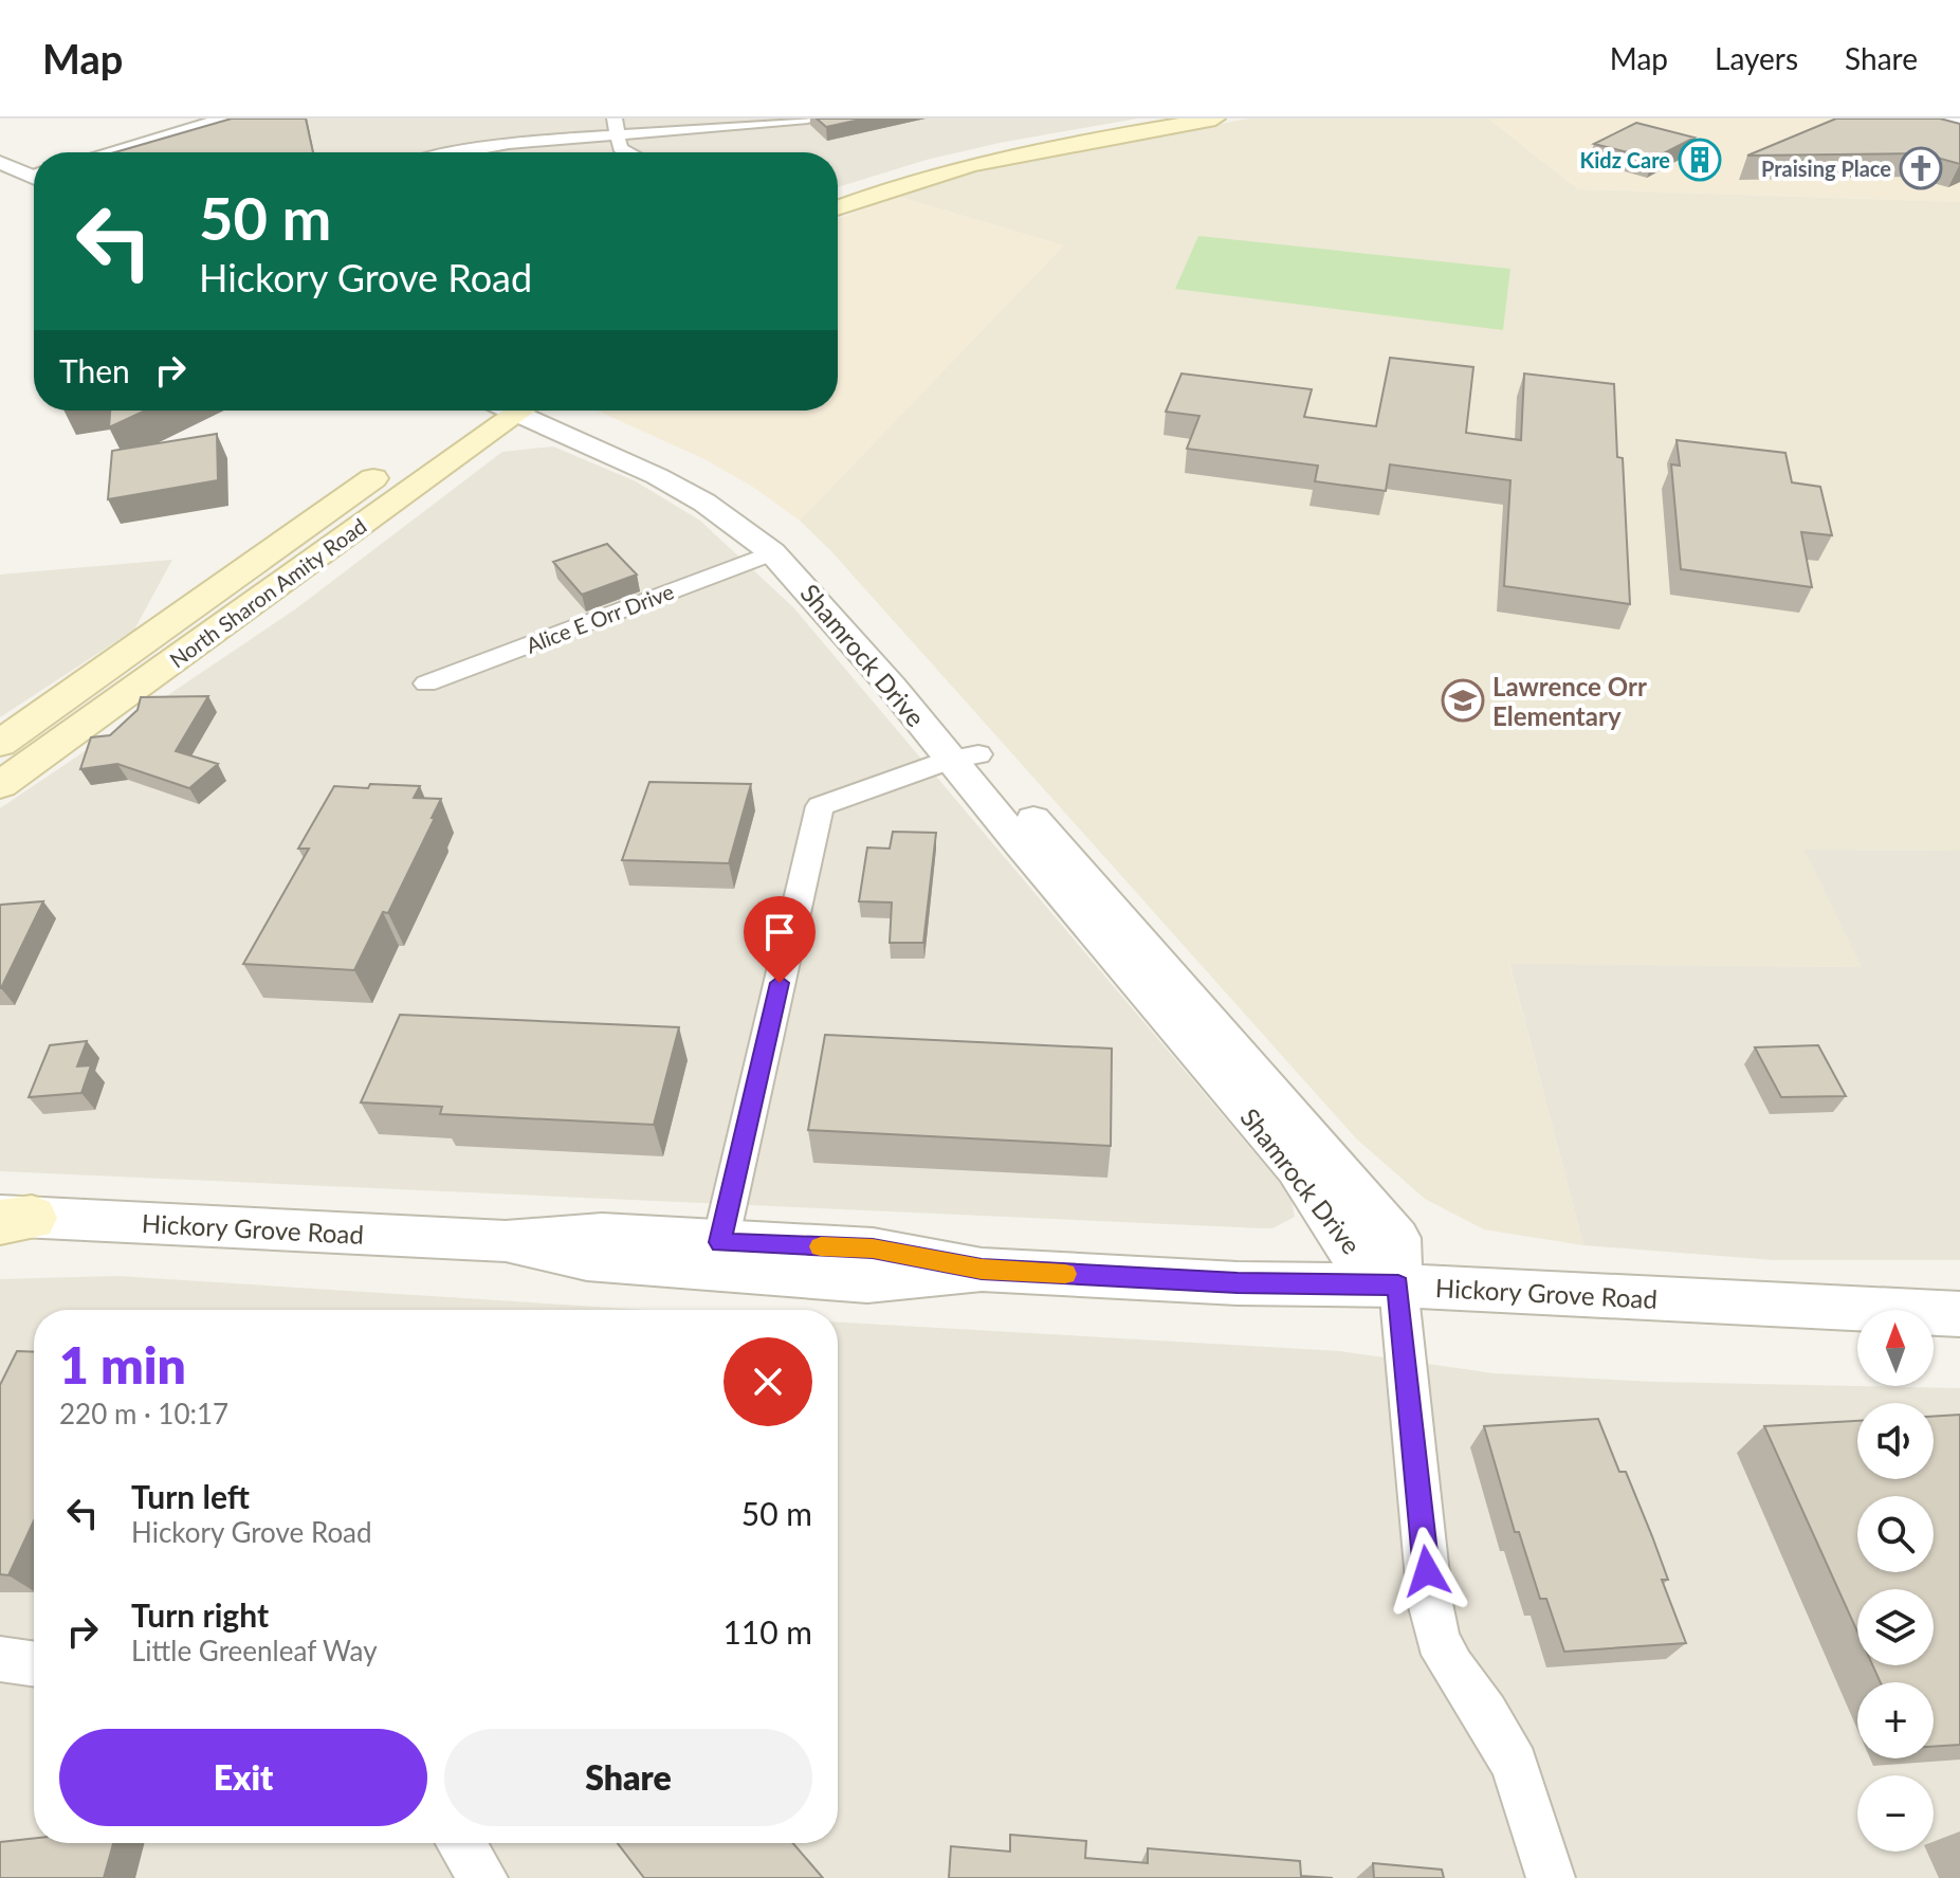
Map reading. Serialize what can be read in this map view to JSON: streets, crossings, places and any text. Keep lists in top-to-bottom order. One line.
{"streets":{"main road":["North Sharon Amity Road"],"street":["Alice E Orr Drive","Shamrock Drive","Hickory Grove Road"]},"crossings":[["Alice E Orr Drive","Shamrock Drive"],["Shamrock Drive","Hickory Grove Road"]],"places":{"building":["Kidz Care"],"church":["Praising Place"],"school or university":["Lawrence Orr Elementary"]},"north":"top","page":{"header":"Map","nav":["Map","Layers","Share"],"turn":["50 m","Hickory Grove Road"],"then":"Then","map_buttons":["+","−"],"heading":["1 min","220 m · 10:17"],"list":[{"name":"Turn left","note":"Hickory Grove Road","value":"50 m"},{"name":"Turn right","note":"Little Greenleaf Way","value":"110 m"}],"buttons":["Exit","Share"]}}
